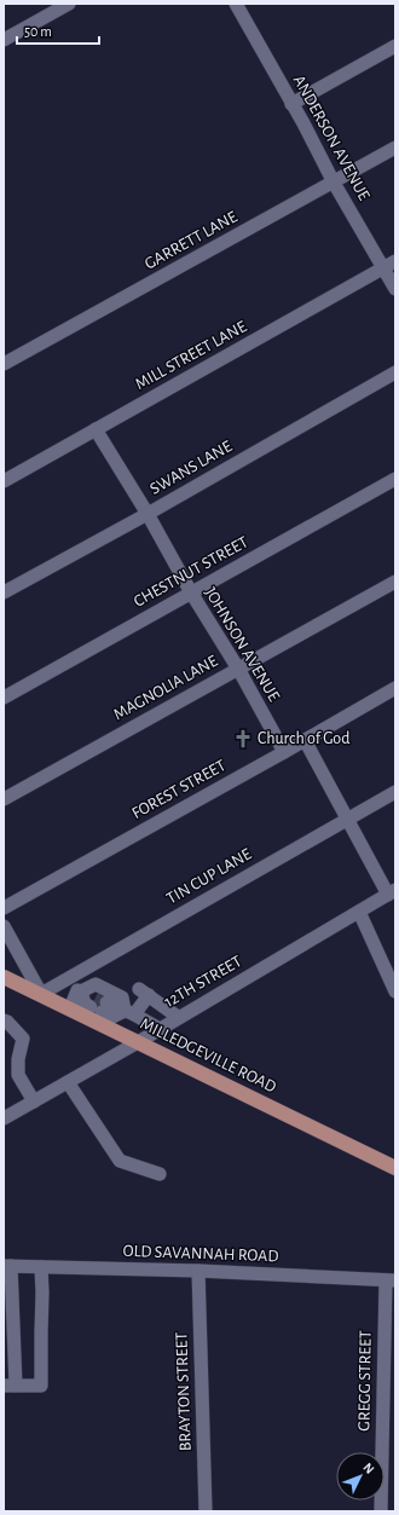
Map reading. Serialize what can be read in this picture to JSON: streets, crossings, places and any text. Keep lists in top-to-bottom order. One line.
{"streets":{"main road":["MILLEDGEVILLE ROAD"],"street":["ANDERSON AVENUE","GARRETT LANE","MILL STREET LANE","SWANS LANE","CHESTNUT STREET","JOHNSON AVENUE","MAGNOLIA LANE","FOREST STREET","TIN CUP LANE","12TH STREET","OLD SAVANNAH ROAD","GREGG STREET","BRAYTON STREET"]},"crossings":[["ANDERSON AVENUE","GARRETT LANE"],["ANDERSON AVENUE","MILL STREET LANE"],["MILL STREET LANE","JOHNSON AVENUE"],["SWANS LANE","JOHNSON AVENUE"],["CHESTNUT STREET","JOHNSON AVENUE"],["JOHNSON AVENUE","MAGNOLIA LANE"],["JOHNSON AVENUE","FOREST STREET"],["TIN CUP LANE","MILLEDGEVILLE ROAD"],["12TH STREET","MILLEDGEVILLE ROAD"],["OLD SAVANNAH ROAD","GREGG STREET"],["OLD SAVANNAH ROAD","BRAYTON STREET"]],"places":{"church":["Church of God"]},"scale_bar":"50 m","north":"top right"}
